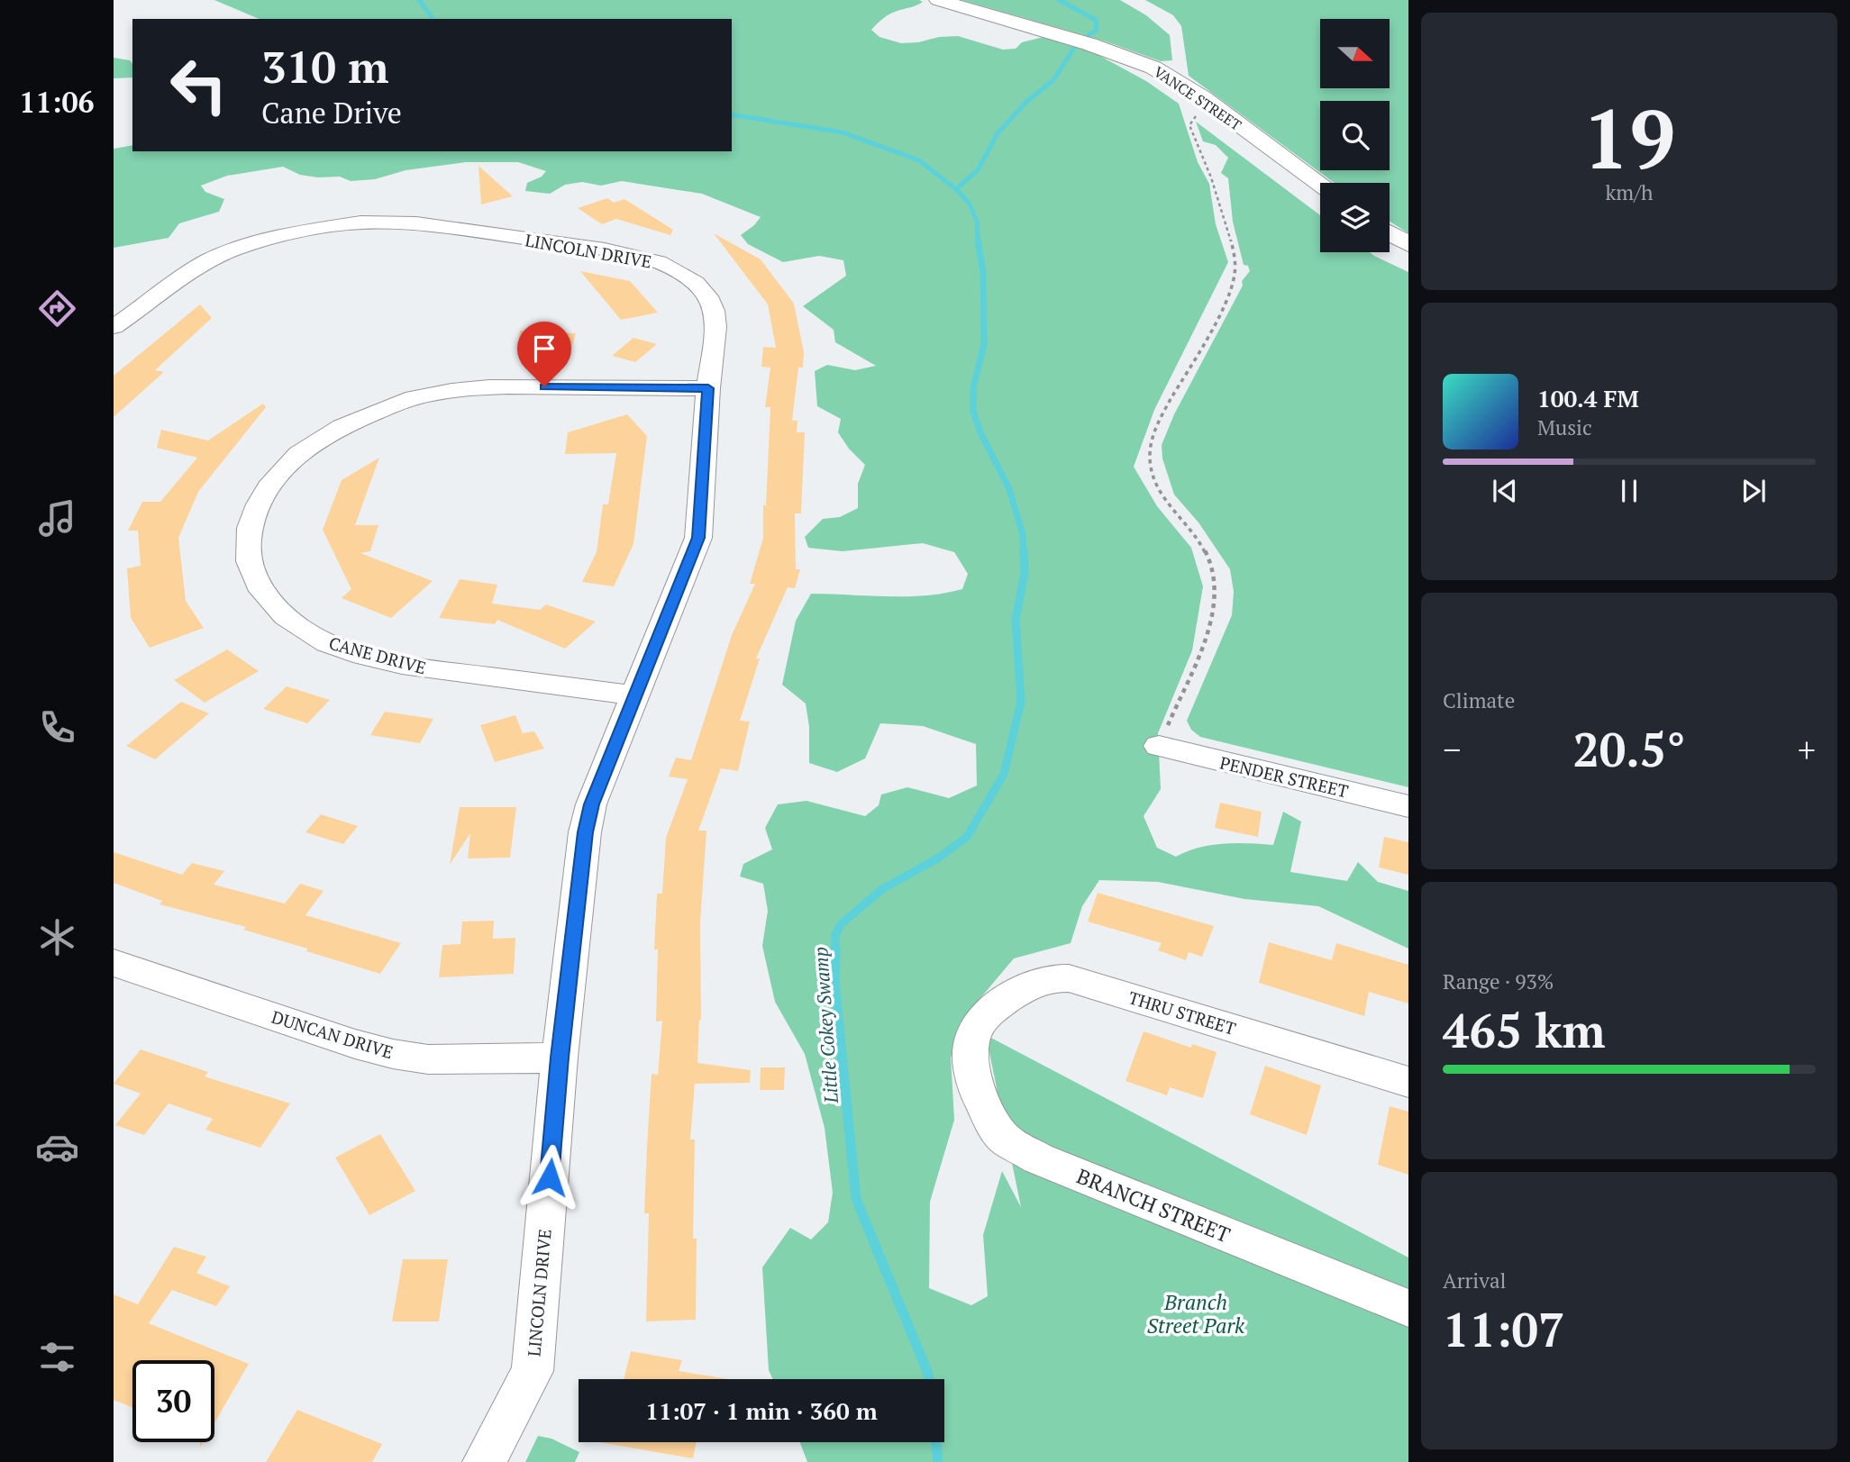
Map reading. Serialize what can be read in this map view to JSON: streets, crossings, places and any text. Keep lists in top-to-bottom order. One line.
{"streets":{"street":["VANCE STREET","LINCOLN DRIVE","CANE DRIVE","PENDER STREET","THRU STREET","DUNCAN DRIVE","BRANCH STREET"]},"crossings":[["LINCOLN DRIVE","CANE DRIVE"],["LINCOLN DRIVE","DUNCAN DRIVE"],["THRU STREET","BRANCH STREET"]],"water":["Little Cokey Swamp"],"parks":["Branch Street Park"],"north":"right","page":{"tabs":"11:06","tile":[["19","km/h"],"Climate",["Range · 93%","465 km"],["Arrival","11:07"]],"turn":["310 m","Cane Drive"],"song":["100.4 FM","Music"],"heat":["−","20.5°","+"],"limit":"30","trip":"11:07 · 1 min · 360 m"}}
